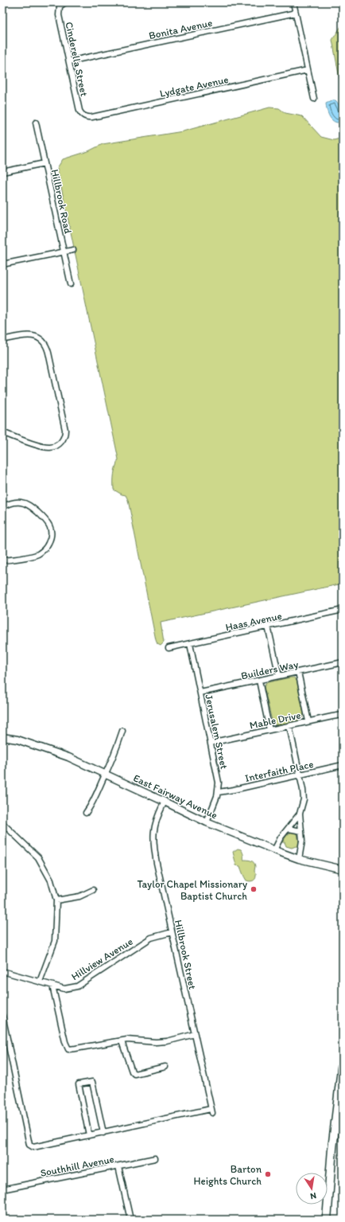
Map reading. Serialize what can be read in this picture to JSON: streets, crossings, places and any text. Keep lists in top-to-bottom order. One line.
{"streets":{"street":["Bonita Avenue","Cinderella Street","Lydgate Avenue","Hillbrook Road","Haas Avenue","Builders Way","Mable Drive","Jerusalem Street","Interfaith Place","East Fairway Avenue","Hillbrook Street","Hillview Avenue","Southhill Avenue"]},"crossings":[["Bonita Avenue","Cinderella Street"],["Cinderella Street","Lydgate Avenue"],["Haas Avenue","Jerusalem Street"],["Builders Way","Jerusalem Street"],["Mable Drive","Jerusalem Street"],["Jerusalem Street","Interfaith Place"],["Jerusalem Street","East Fairway Avenue"],["East Fairway Avenue","Hillbrook Street"],["Hillbrook Street","Hillview Avenue"]],"places":["Taylor Chapel Missionary Baptist Church","Barton Heights Church"],"north":"bottom"}
